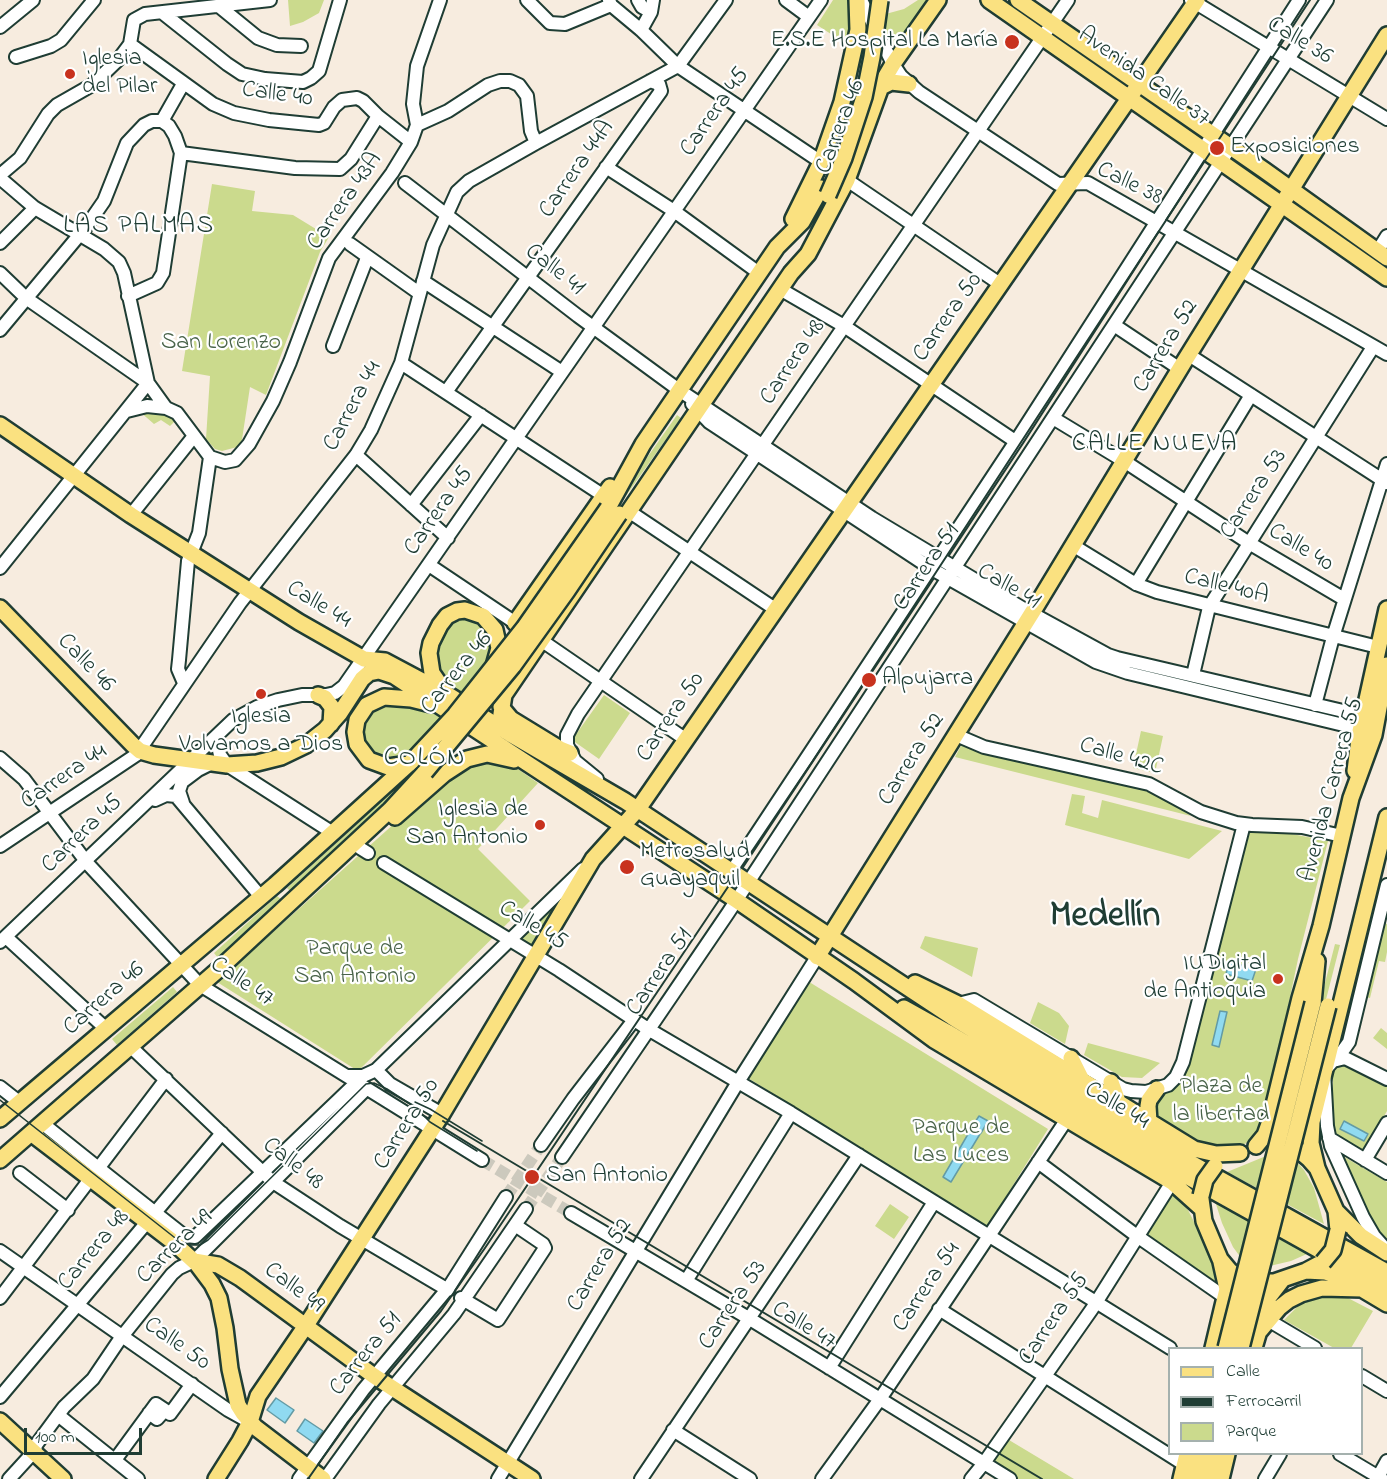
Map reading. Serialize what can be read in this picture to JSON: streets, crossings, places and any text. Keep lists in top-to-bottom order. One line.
{"streets":{"main road":["Avenida Calle 37","Carrera 46","Carrera 50","Carrera 52","Calle 44","Calle 46","Avenida Carrera 55","Calle 49","Calle 50"],"street":["Calle 36","Calle 40","Carrera 45","Carrera 44A","Calle 38","Carrera 43A","Calle 41","Carrera 48","Carrera 44","Carrera 53","Carrera 51","Calle 40A","Calle 42C","Calle 45","Calle 47","Calle 48","Carrera 49","Carrera 54","Carrera 55"]},"crossings":[["Calle 36","Carrera 50"],["Calle 36","Carrera 52"],["Calle 36","Carrera 51"],["Avenida Calle 37","Carrera 50"],["Avenida Calle 37","Carrera 52"],["Avenida Calle 37","Carrera 48"],["Avenida Calle 37","Carrera 51"],["Calle 40","Carrera 43A"],["Calle 40","Carrera 52"],["Calle 40","Carrera 53"],["Calle 40","Carrera 51"],["Carrera 45","Calle 41"],["Carrera 45","Calle 44"],["Carrera 45","Calle 47"],["Carrera 46","Calle 38"],["Carrera 46","Calle 41"],["Carrera 46","Calle 44"],["Carrera 46","Calle 47"],["Carrera 46","Calle 48"],["Carrera 46","Calle 49"],["Carrera 44A","Calle 41"],["Carrera 44A","Carrera 44"],["Calle 38","Carrera 50"],["Calle 38","Carrera 52"],["Calle 38","Carrera 48"],["Calle 38","Carrera 53"],["Calle 38","Carrera 51"],["Calle 41","Carrera 50"],["Calle 41","Carrera 52"],["Calle 41","Carrera 48"],["Calle 41","Carrera 44"],["Calle 41","Carrera 53"],["Calle 41","Carrera 51"],["Carrera 50","Calle 44"],["Carrera 50","Calle 45"],["Carrera 50","Calle 47"],["Carrera 50","Calle 48"],["Carrera 50","Calle 49"],["Carrera 50","Calle 50"],["Carrera 52","Calle 40A"],["Carrera 52","Calle 44"],["Carrera 52","Calle 42C"],["Carrera 52","Calle 45"],["Carrera 52","Calle 47"],["Carrera 52","Calle 49"],["Carrera 48","Calle 44"],["Carrera 48","Calle 48"],["Carrera 48","Calle 49"],["Carrera 48","Calle 50"],["Carrera 44","Calle 44"],["Carrera 44","Calle 46"],["Carrera 44","Calle 47"],["Carrera 53","Calle 40A"],["Carrera 53","Calle 45"],["Carrera 53","Calle 47"],["Carrera 51","Calle 44"],["Carrera 51","Calle 45"],["Carrera 51","Calle 48"],["Carrera 51","Calle 49"],["Carrera 51","Calle 50"],["Calle 44","Avenida Carrera 55"],["Calle 44","Carrera 54"],["Calle 44","Carrera 55"],["Calle 42C","Avenida Carrera 55"],["Calle 45","Carrera 54"],["Calle 45","Carrera 55"],["Calle 47","Carrera 49"],["Calle 47","Carrera 54"],["Calle 47","Carrera 55"],["Calle 48","Carrera 49"],["Carrera 49","Calle 49"],["Carrera 49","Calle 50"]],"districts":["LAS PALMAS","CALLE NUEVA","COLÓN","Medellín"],"parks":["San Lorenzo","Parque de San Antonio","Plaza de la libertad","Parque de Las Luces"],"places":["E.S.E Hospital La María","Iglesia del Pilar","Exposiciones","Alpujarra","Iglesia Volvamos a Dios","Iglesia de San Antonio","Metrosalud Guayaquil","IUDigital de Antioquia","San Antonio"],"legend":["Calle","Ferrocarril","Parque"],"scale_bar":"100 m"}
